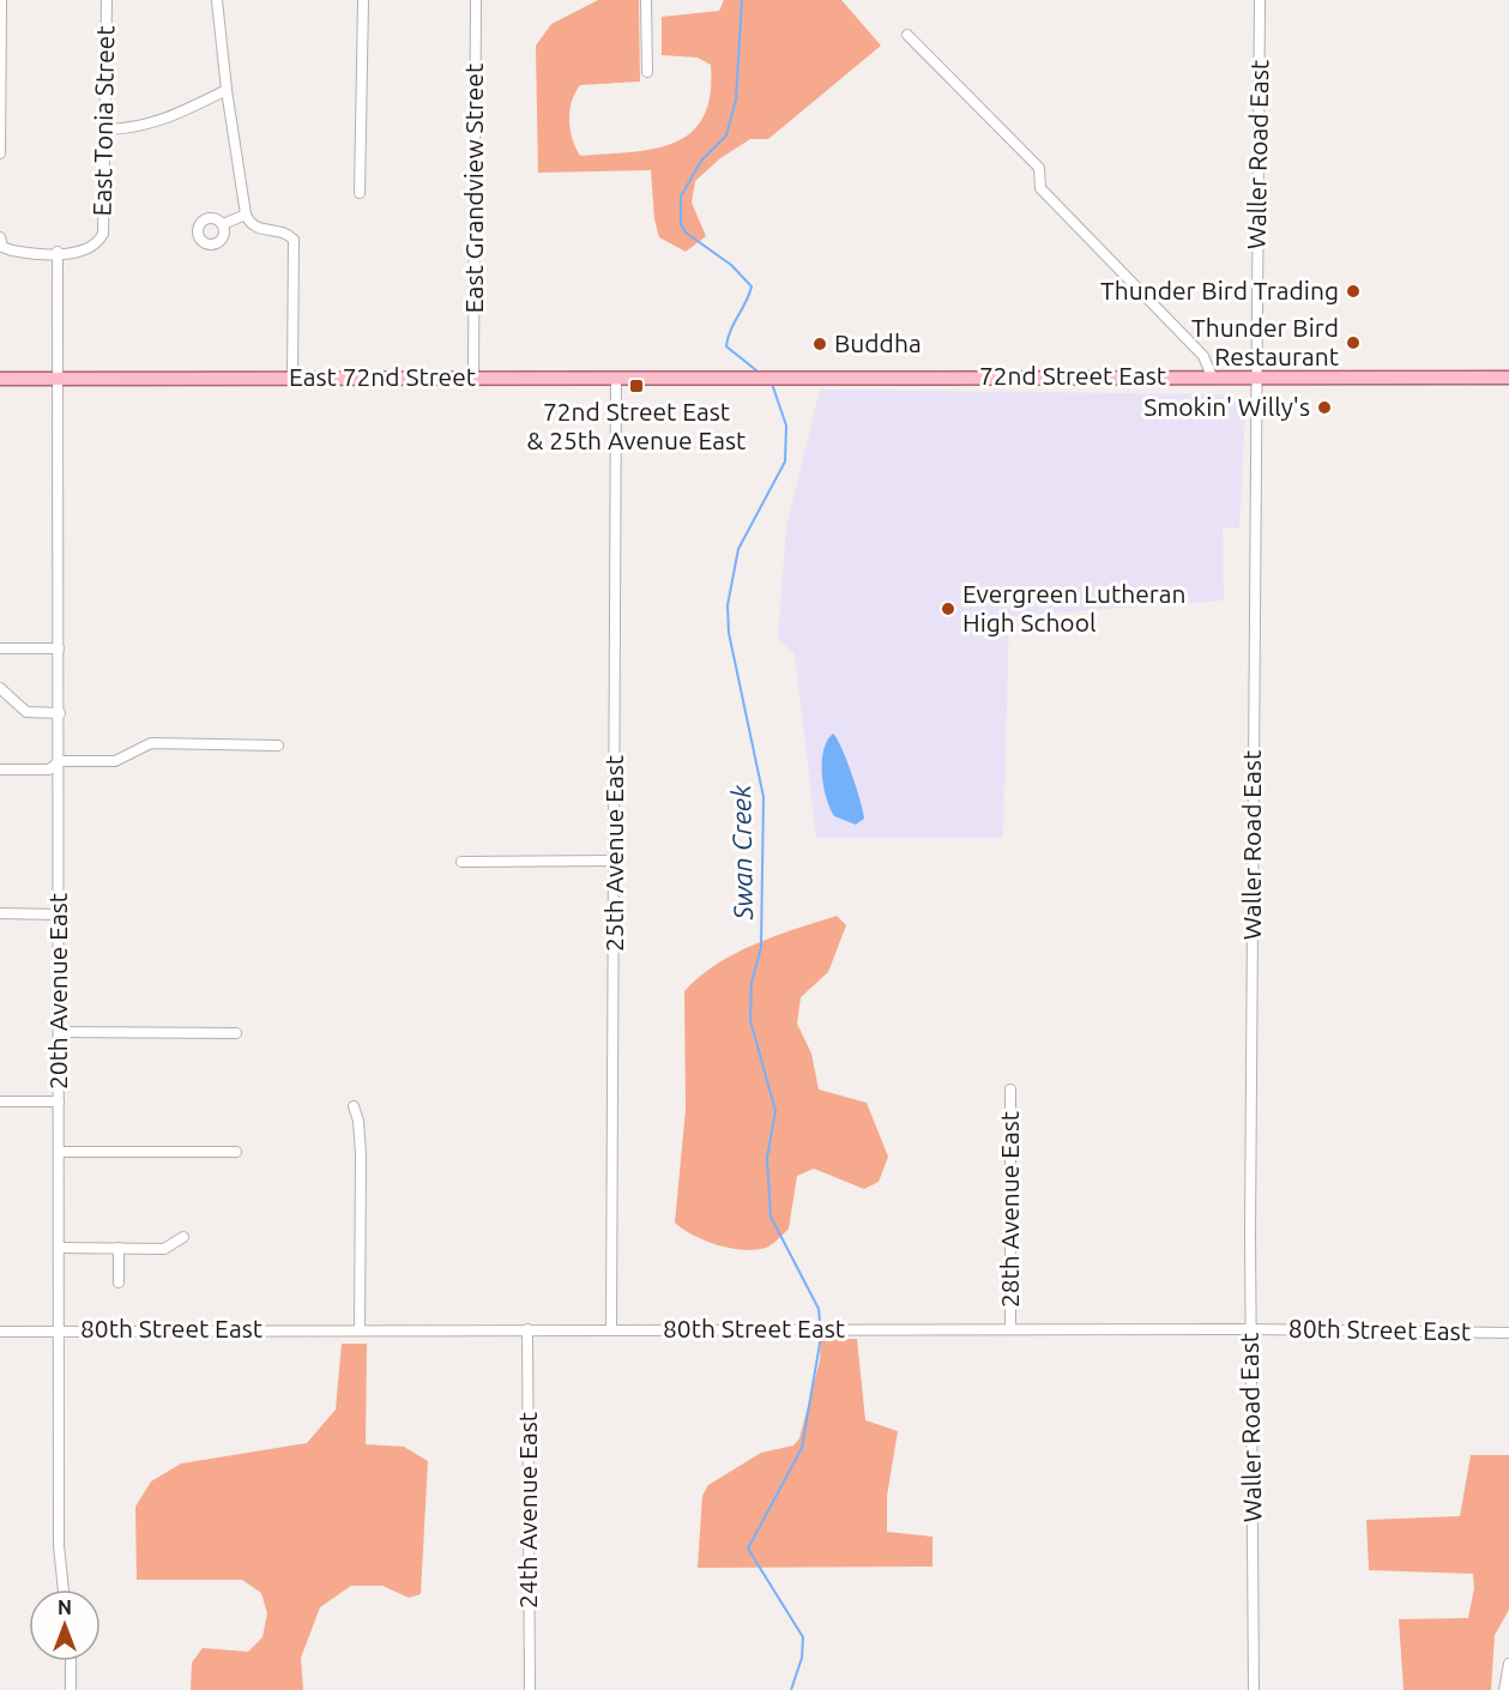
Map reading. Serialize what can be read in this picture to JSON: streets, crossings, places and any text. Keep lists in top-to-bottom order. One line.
{"streets":{"main road":["72nd Street East","East 72nd Street"],"street":["East Tonia Street","Waller Road East","East Grandview Street","25th Avenue East","20th Avenue East","28th Avenue East","80th Street East","24th Avenue East"]},"crossings":[["East Tonia Street","20th Avenue East"],["Waller Road East","72nd Street East"],["Waller Road East","80th Street East"],["East Grandview Street","East 72nd Street"],["72nd Street East","East 72nd Street"],["East 72nd Street","25th Avenue East"],["East 72nd Street","20th Avenue East"],["25th Avenue East","80th Street East"],["20th Avenue East","80th Street East"],["28th Avenue East","80th Street East"],["80th Street East","24th Avenue East"]],"water":["Swan Creek"],"places":{"other":["Thunder Bird Trading","Thunder Bird Restaurant","Buddha","Smokin' Willy's","Evergreen Lutheran High School"],"transit":["72nd Street East & 25th Avenue East"]},"north":"top"}
